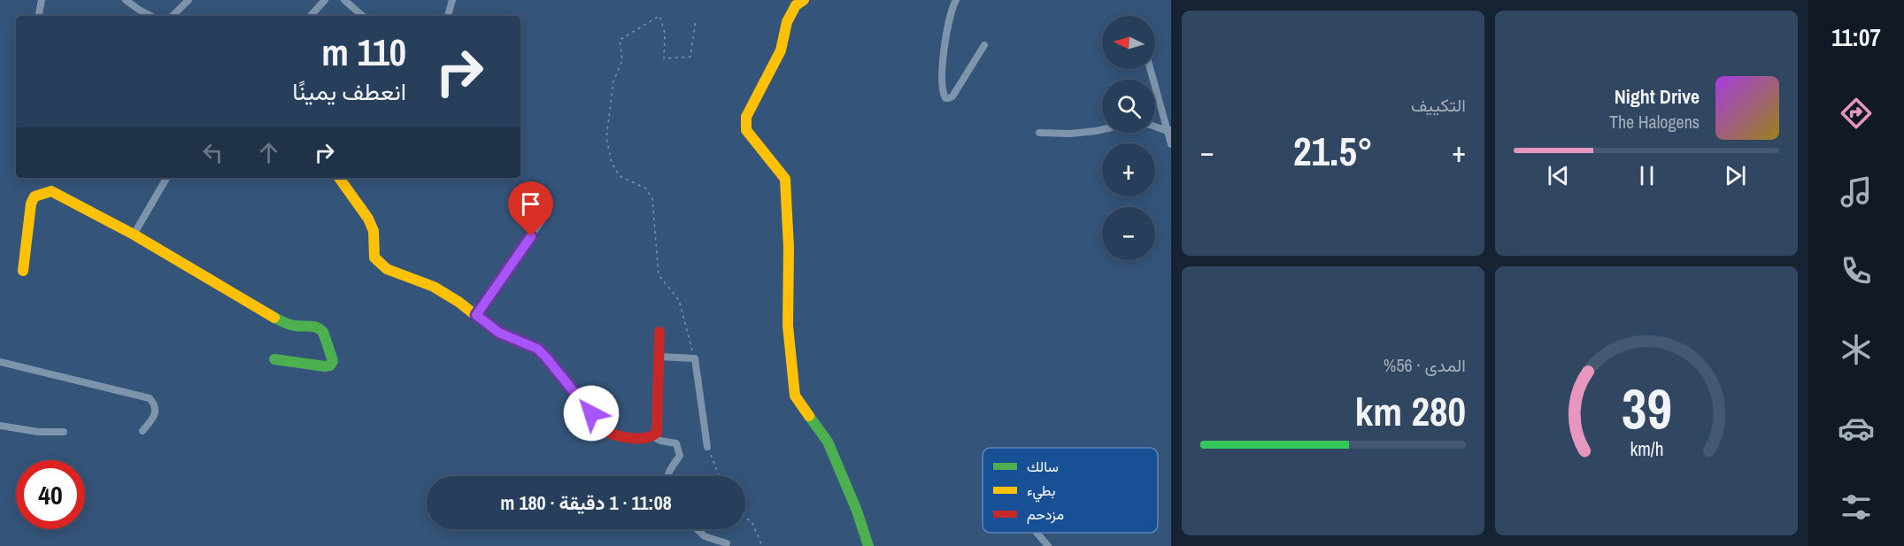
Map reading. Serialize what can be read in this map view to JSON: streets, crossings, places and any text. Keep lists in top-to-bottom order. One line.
{"legend":["سالك","بطيء","مزدحم"],"north":"left","page":{"tabs":"11:07","tile":["التكييف",["المدى · 56%","280 km"]],"map_buttons":["+","−"],"turn":["110 m","انعطف يمينًا"],"song":["Night Drive","The Halogens"],"heat":["−","21.5°","+"],"limit":"40","trip":"11:08 · 1 دقيقة · 180 m","gauge":["39","km/h"]}}
